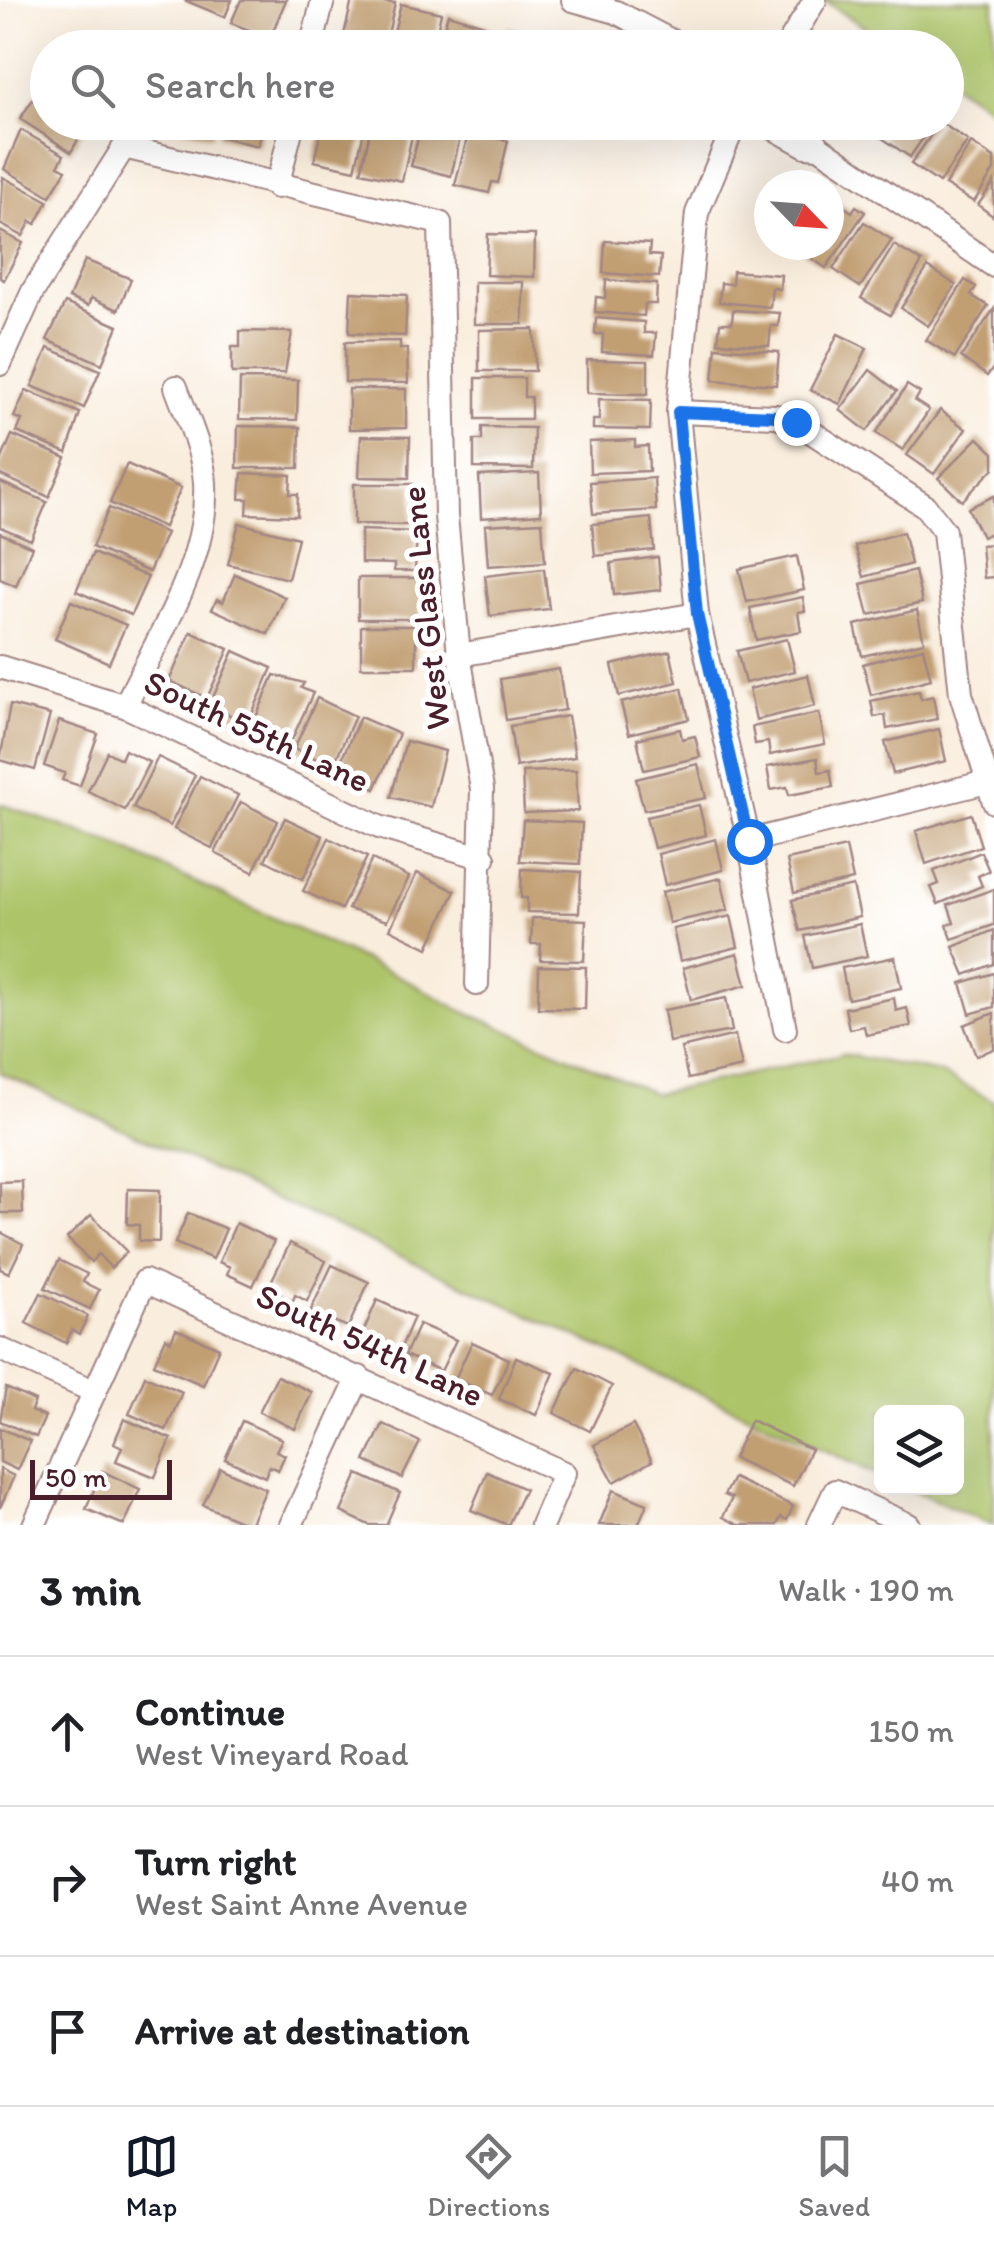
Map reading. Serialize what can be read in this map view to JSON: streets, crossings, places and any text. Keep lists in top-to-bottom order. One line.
{"streets":{"street":["West Glass Lane","South 55th Lane","South 54th Lane"]},"crossings":[["West Glass Lane","South 55th Lane"]],"scale_bar":"50 m","north":"bottom right","page":{"search":"Search here","scale":"50 m","heading":["3 min","Walk · 190 m"],"list":[["Continue","West Vineyard Road","150 m"],["Turn right","West Saint Anne Avenue","40 m"],"Arrive at destination"],"nav":["Map","Directions","Saved"]}}
